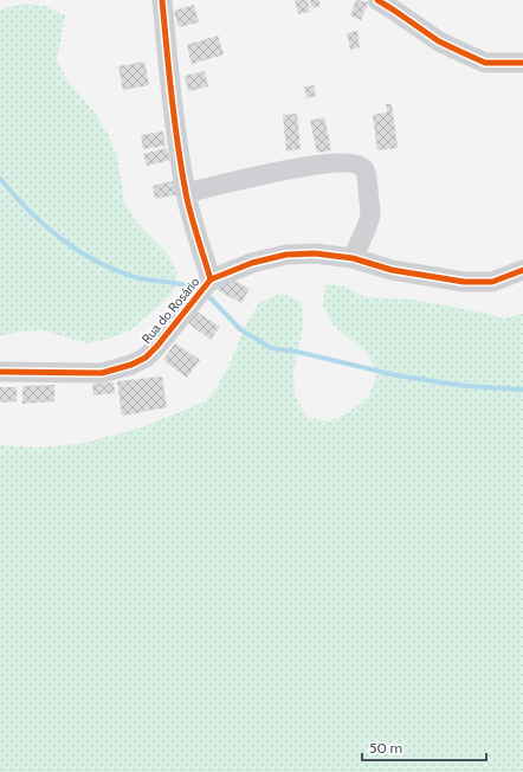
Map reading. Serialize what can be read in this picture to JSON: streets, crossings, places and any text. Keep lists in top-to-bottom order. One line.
{"streets":{"street":["Rua do Rosário"]},"scale_bar":"50 m"}
